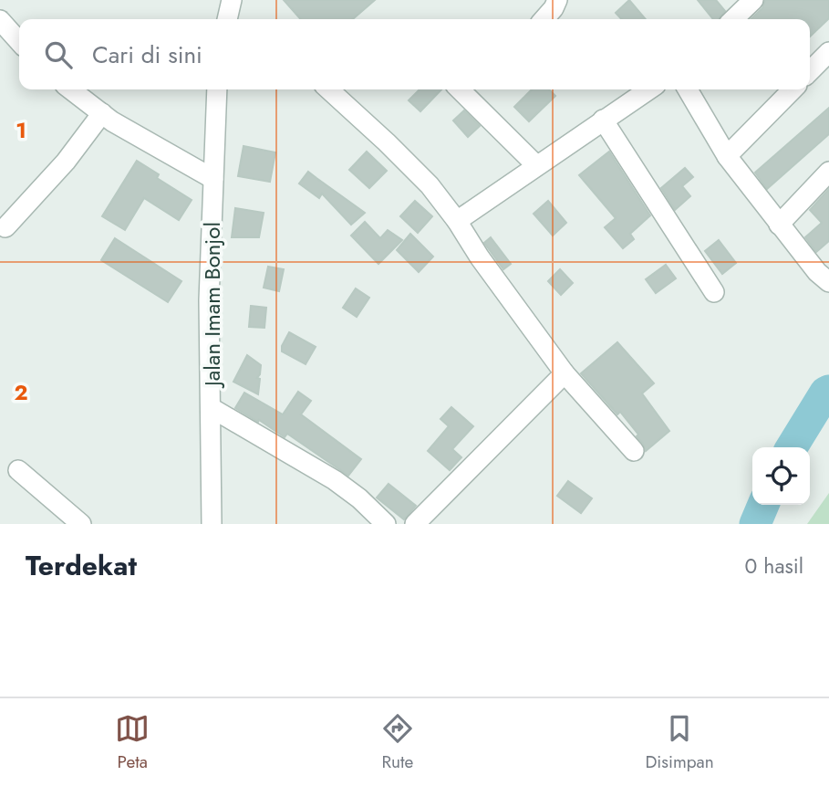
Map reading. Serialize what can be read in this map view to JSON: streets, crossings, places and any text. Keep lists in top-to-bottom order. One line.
{"streets":{"street":["Jalan Imam Bonjol"]},"page":{"search":"Cari di sini","heading":["Terdekat","0 hasil"],"nav":["Peta","Rute","Disimpan"]},"grid":{"rows":["1","2"]}}
